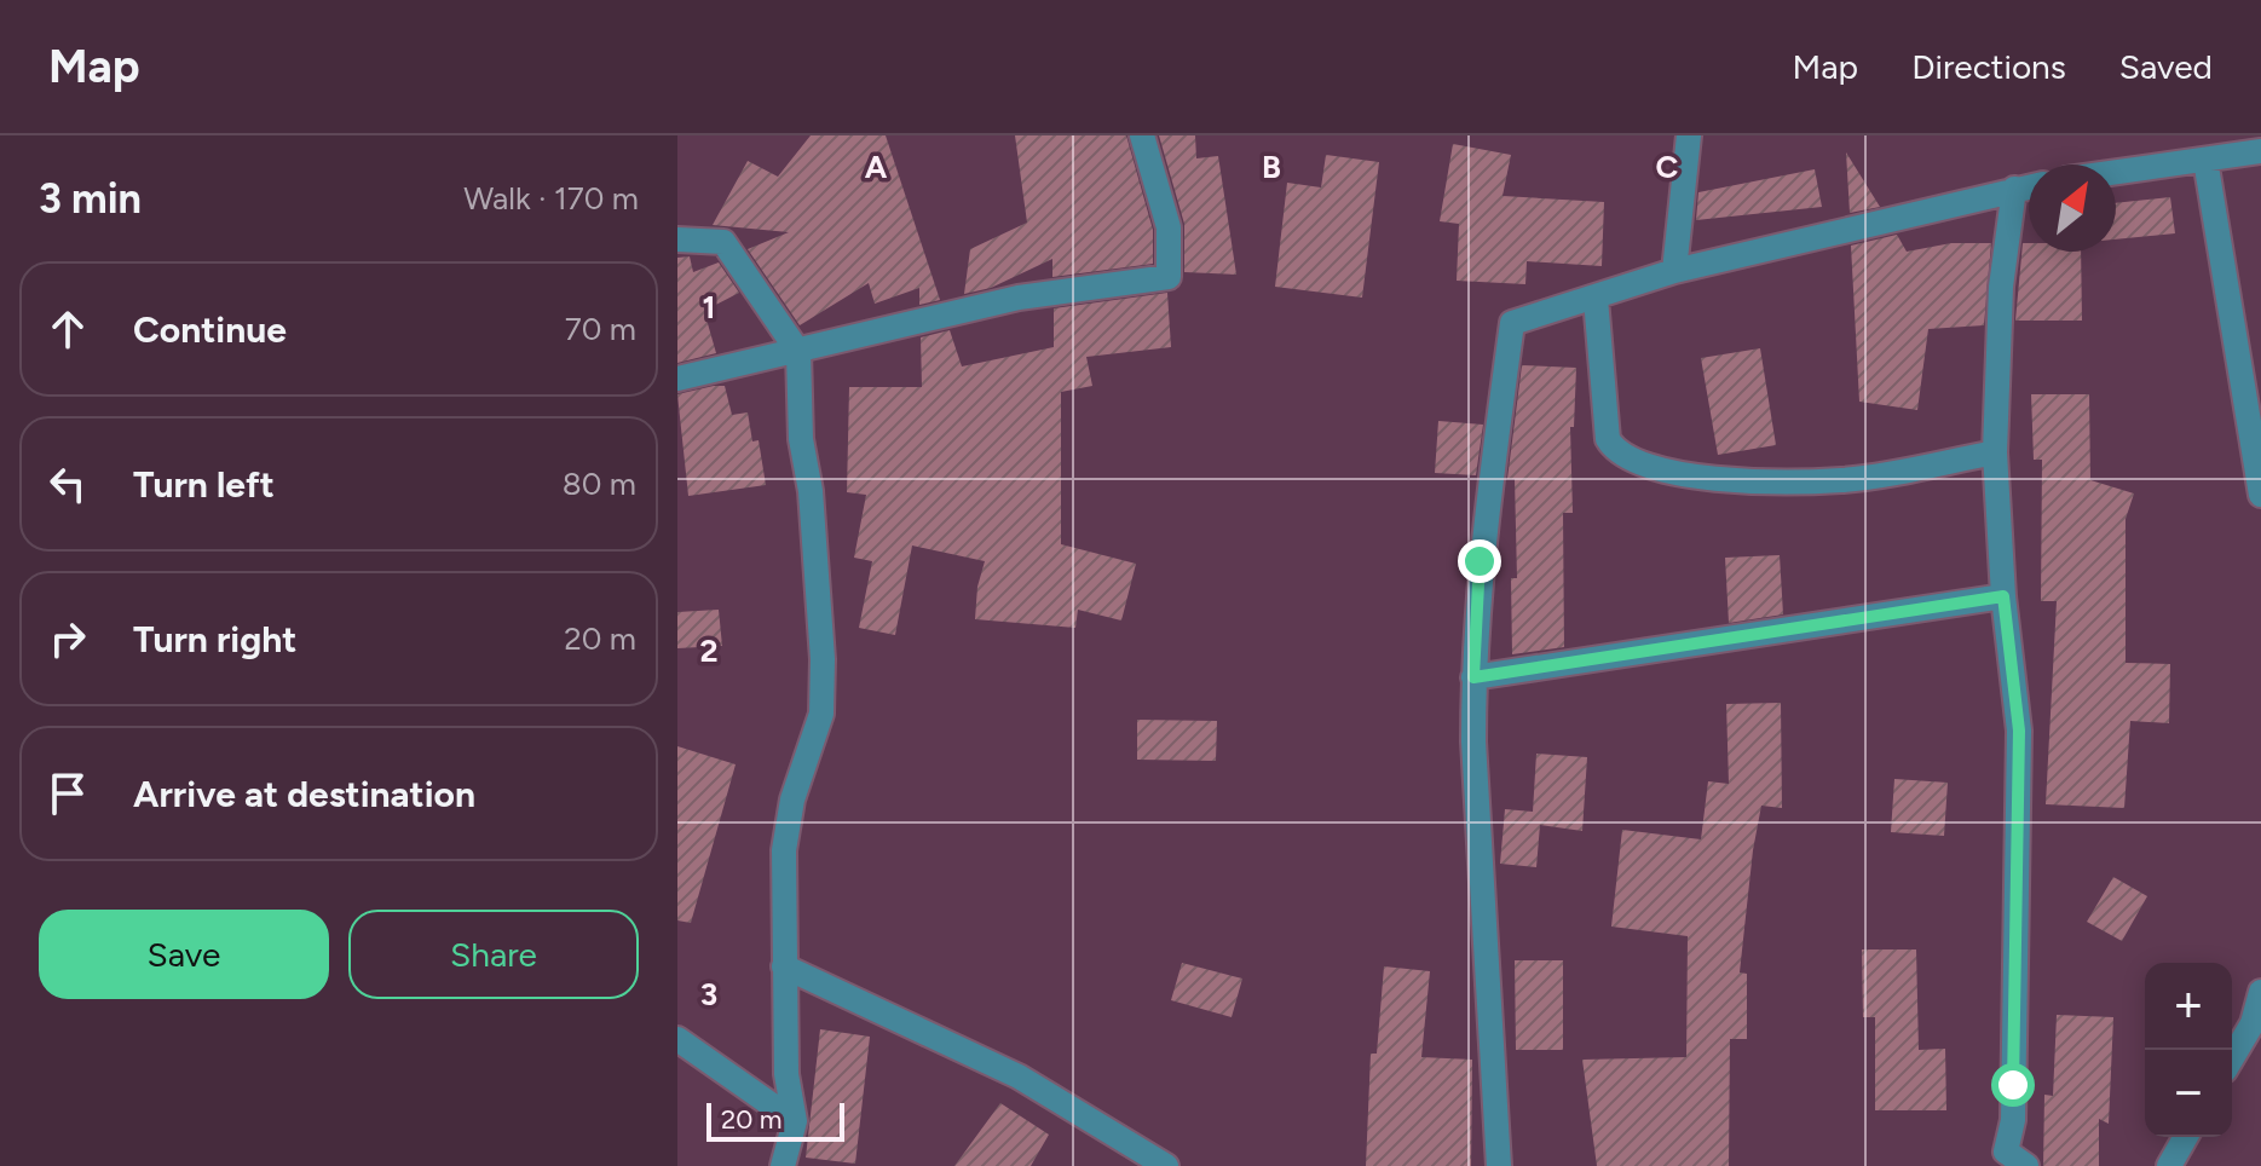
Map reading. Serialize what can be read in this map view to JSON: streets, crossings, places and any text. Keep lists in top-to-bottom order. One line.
{"scale_bar":"20 m","north":"top right","page":{"header":"Map","nav":["Map","Directions","Saved"],"heading":["3 min","Walk · 170 m"],"list":[["Continue","70 m"],["Turn left","80 m"],["Turn right","20 m"],"Arrive at destination"],"buttons":["Save","Share"],"map_buttons":["+","−"],"scale":"20 m"},"grid":{"columns":["A","B","C"],"rows":["1","2","3"]}}
